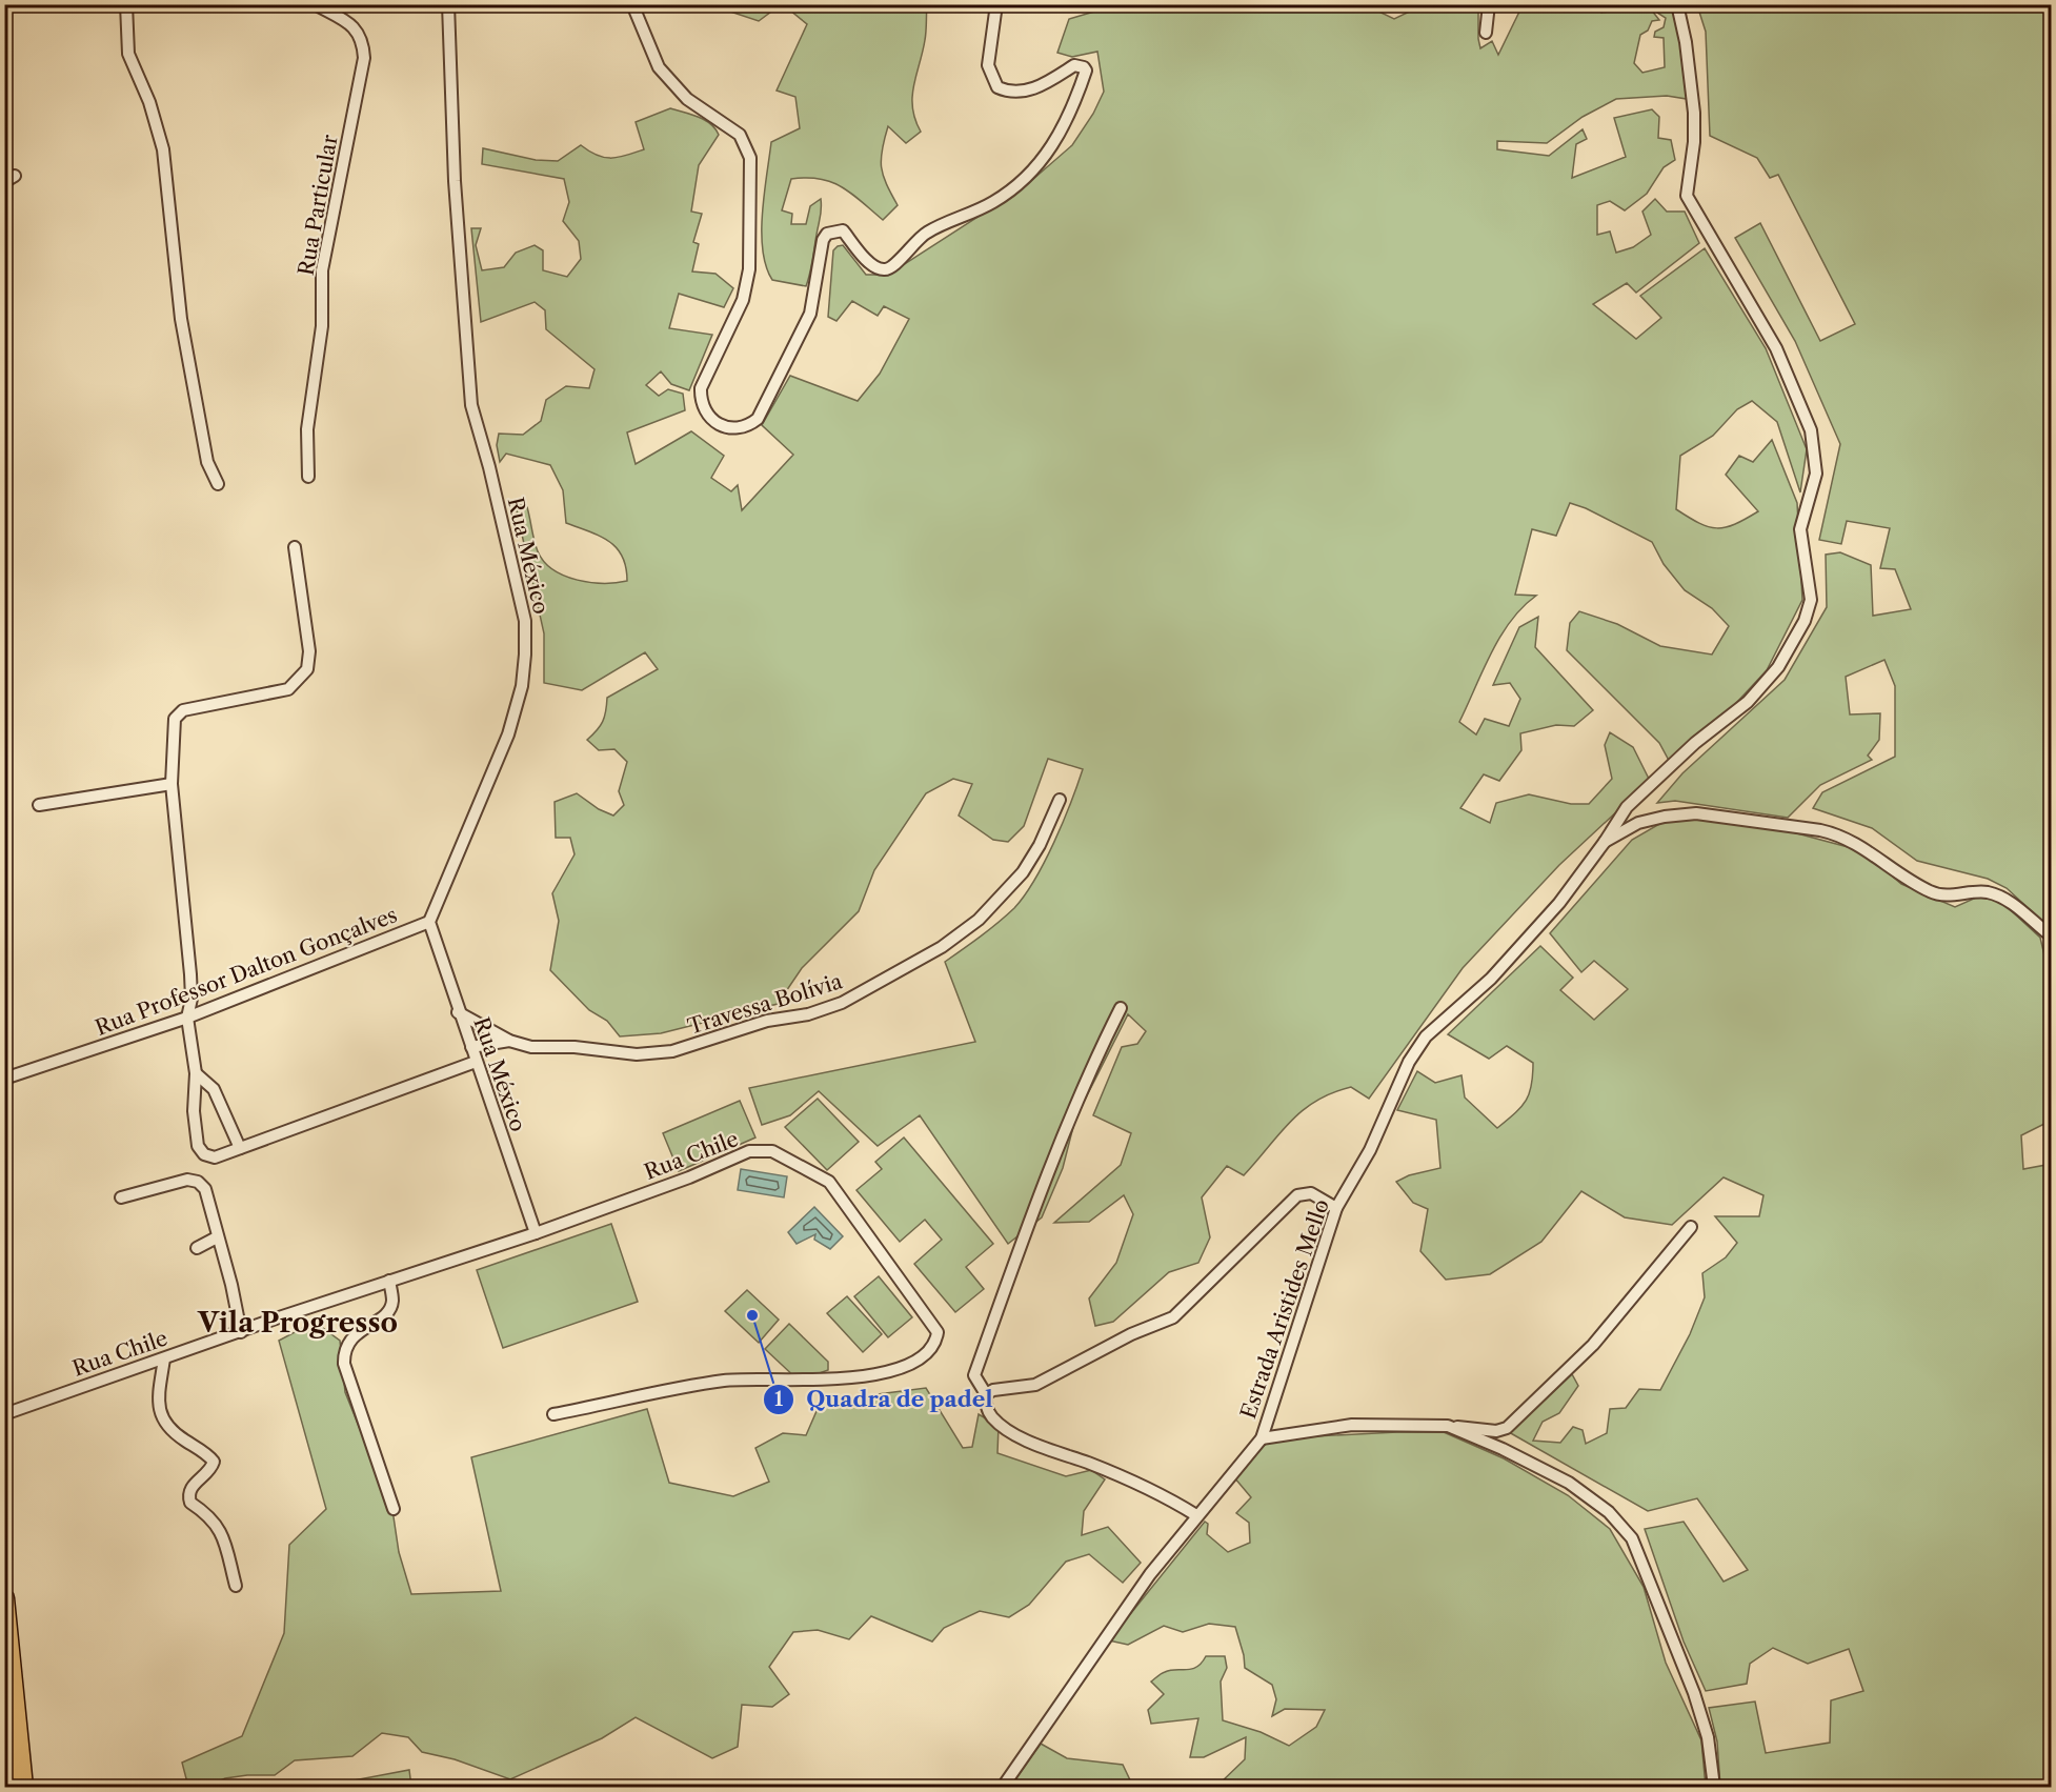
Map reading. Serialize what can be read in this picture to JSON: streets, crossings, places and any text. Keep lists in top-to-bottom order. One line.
{"streets":{"street":["Rua Particular","Rua México","Rua Professor Dalton Gonçalves","Travessa Bolívia","Rua Chile","Estrada Aristides Mello"]},"crossings":[["Rua México","Rua Professor Dalton Gonçalves"],["Rua México","Travessa Bolívia"],["Rua México","Rua Chile"]],"districts":["Vila Progresso"],"places":["Quadra de padel"]}
